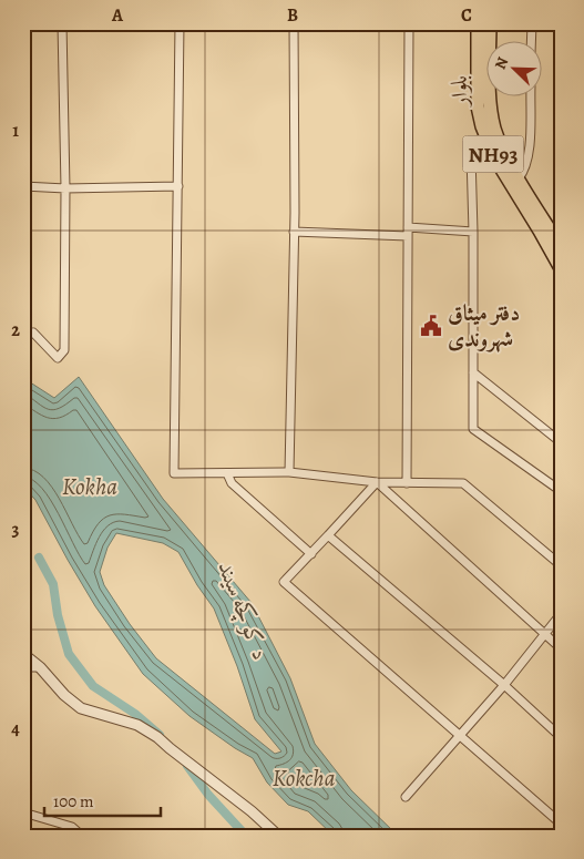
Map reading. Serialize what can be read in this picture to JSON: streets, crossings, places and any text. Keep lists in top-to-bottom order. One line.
{"streets":{"main road":["بلوار","NH93"]},"water":["Kokha","د کوکچه سیند","Kokcha"],"places":{"public building":["دفتر میثاق شهروندی"]},"scale_bar":"100 m","north":"top left","grid":{"columns":["A","B","C"],"rows":["1","2","3","4"]}}
